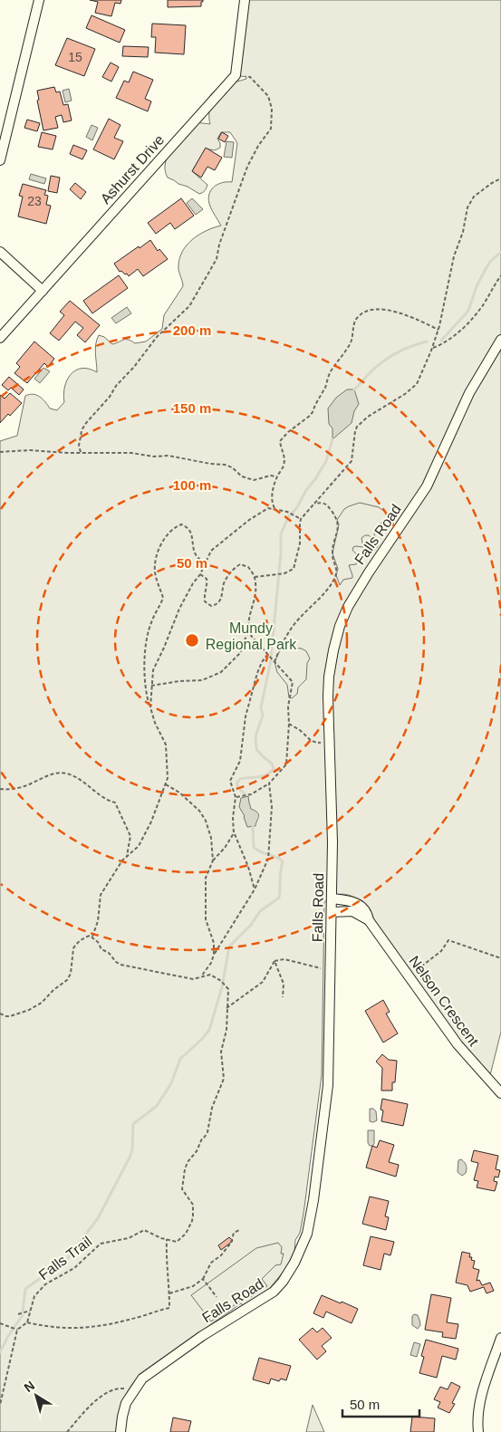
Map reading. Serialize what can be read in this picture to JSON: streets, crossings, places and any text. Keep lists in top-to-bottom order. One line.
{"streets":{"street":["Ashurst Drive","Falls Road","Nelson Crescent"],"path":["Falls Trail"]},"crossings":[["Falls Road","Nelson Crescent"]],"parks":["Mundy Regional Park"],"house_numbers":["15","23"],"scale_bar":"50 m","north":"top left","rings":["200 m","150 m","100 m","50 m"]}
